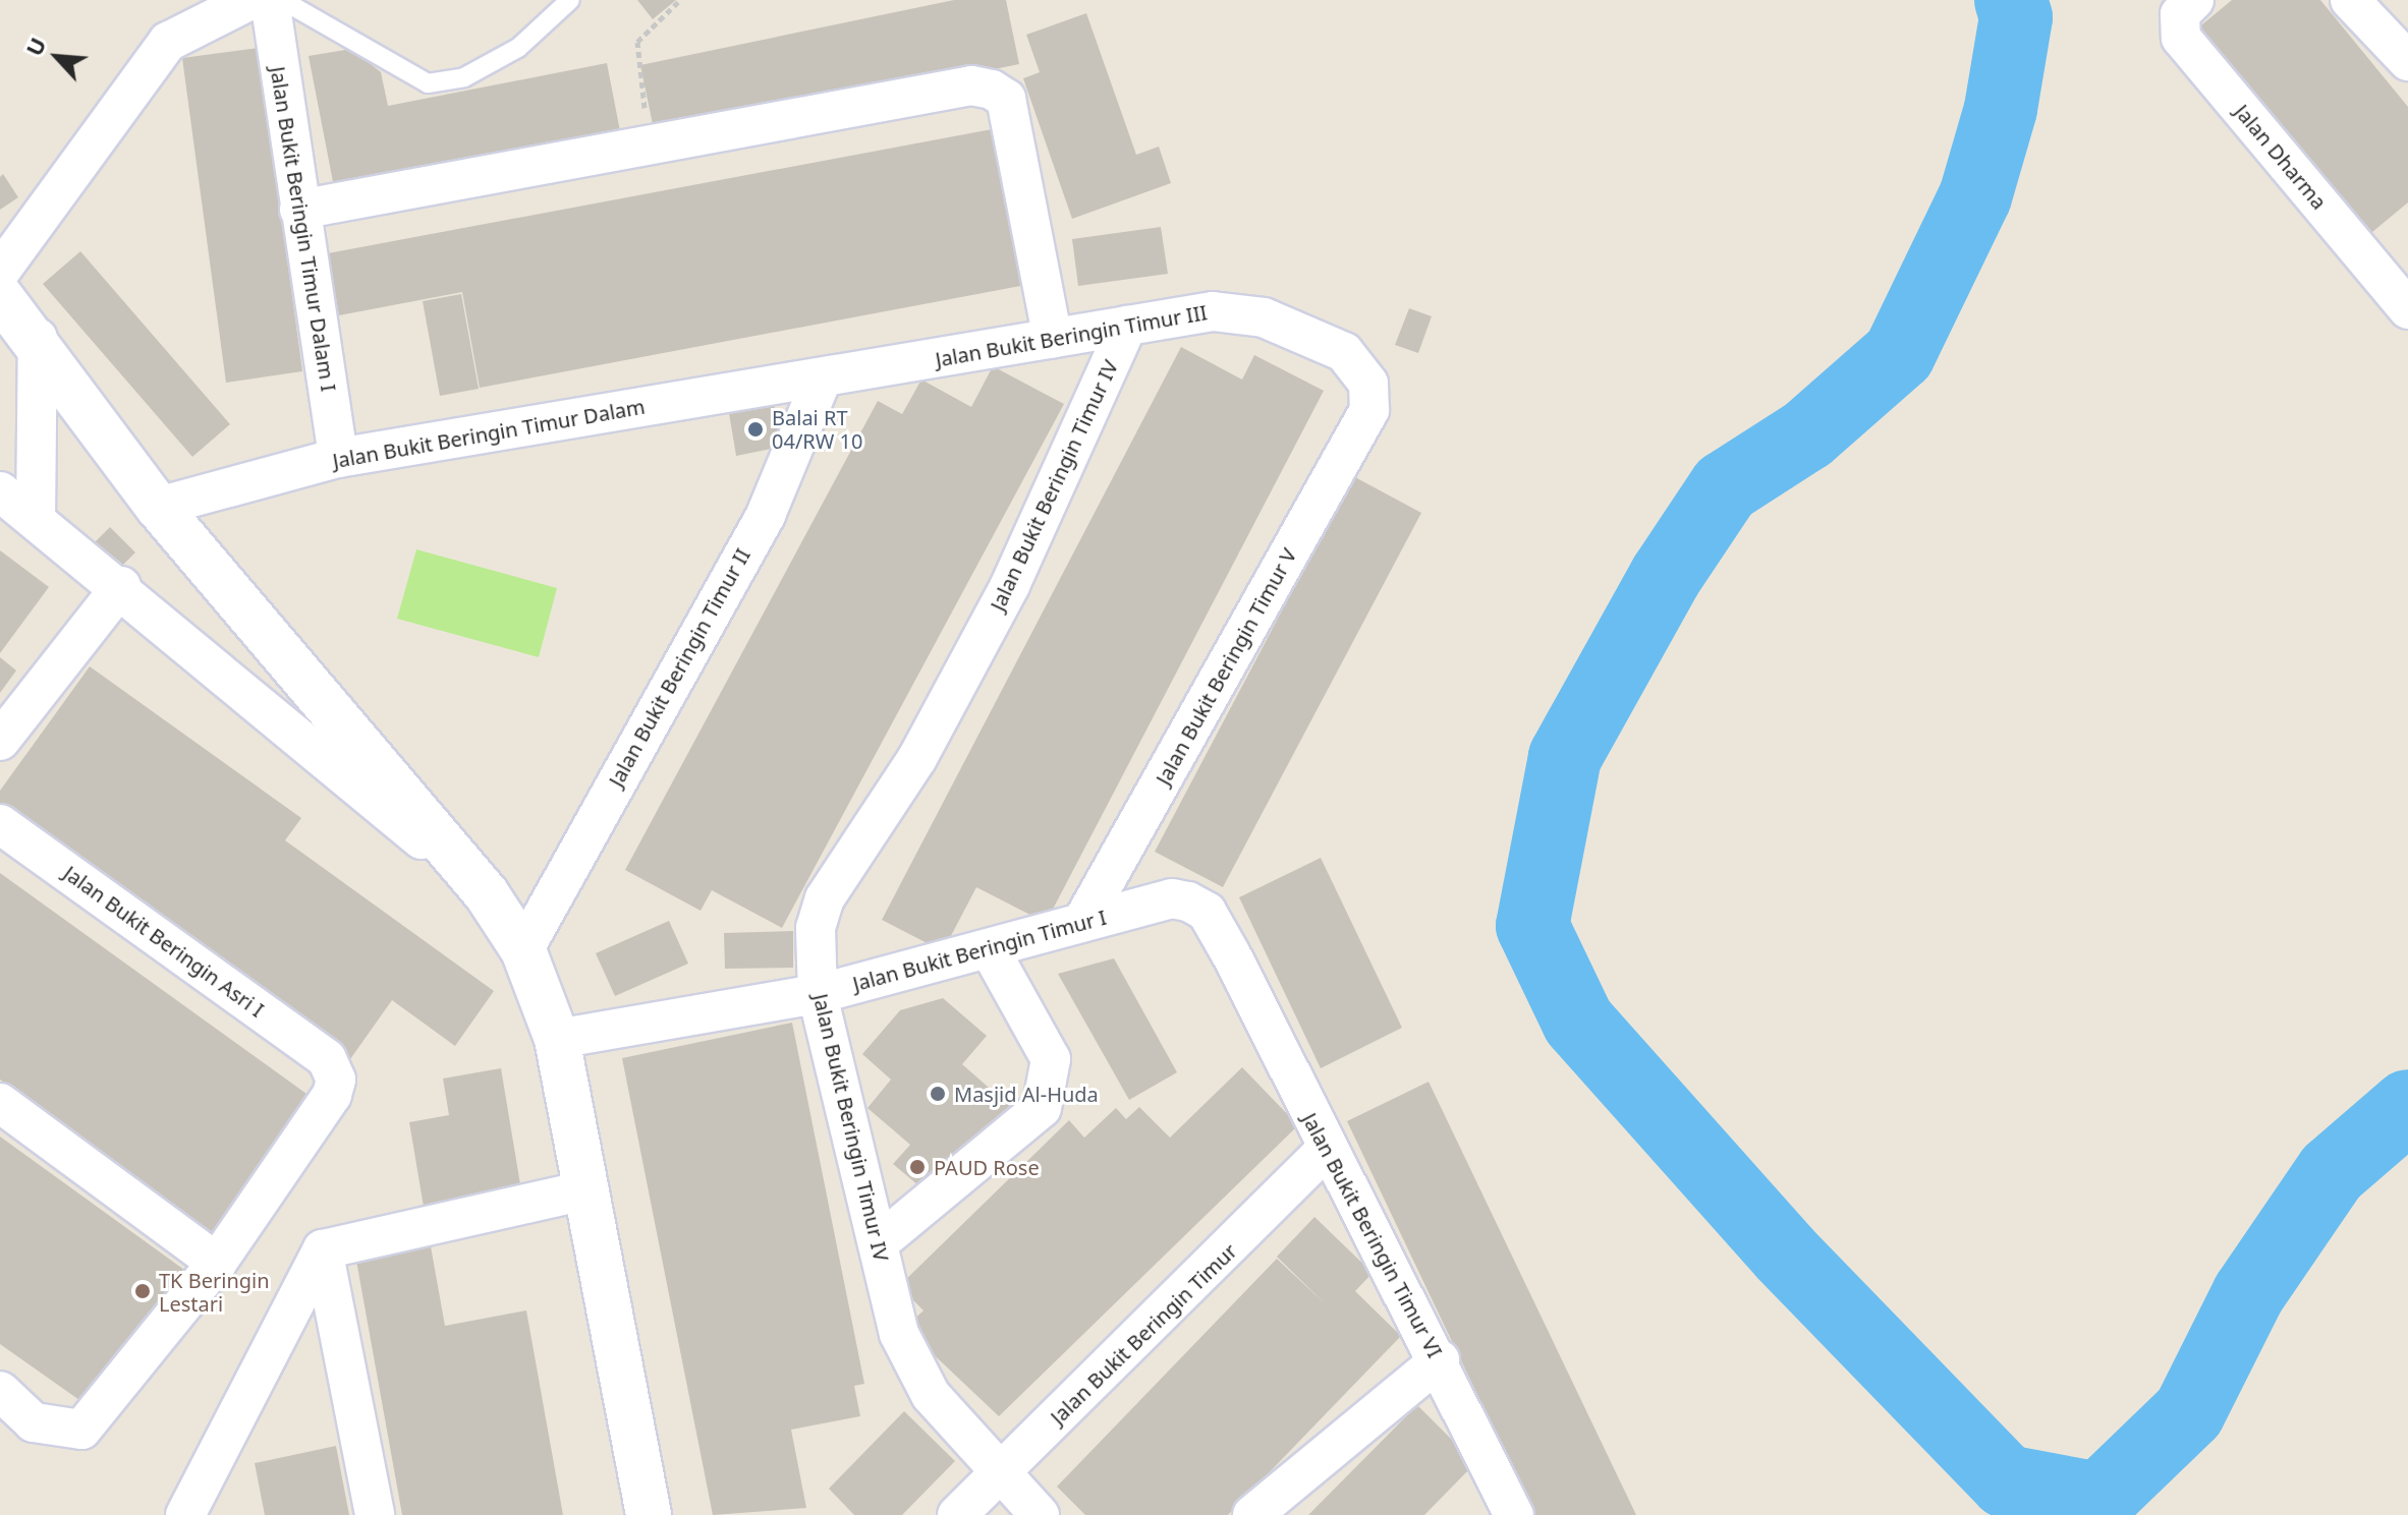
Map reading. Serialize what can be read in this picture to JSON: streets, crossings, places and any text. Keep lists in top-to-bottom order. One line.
{"streets":{"street":["Jalan Dharma","Jalan Bukit Beringin Timur Dalam I","Jalan Bukit Beringin Timur III","Jalan Bukit Beringin Timur Dalam","Jalan Bukit Beringin Timur IV","Jalan Bukit Beringin Timur V","Jalan Bukit Beringin Timur II","Jalan Bukit Beringin Asri I","Jalan Bukit Beringin Timur I","Jalan Bukit Beringin Timur VI","Jalan Bukit Beringin Timur"]},"crossings":[["Jalan Bukit Beringin Timur Dalam I","Jalan Bukit Beringin Timur Dalam"],["Jalan Bukit Beringin Timur III","Jalan Bukit Beringin Timur Dalam"],["Jalan Bukit Beringin Timur III","Jalan Bukit Beringin Timur IV"],["Jalan Bukit Beringin Timur III","Jalan Bukit Beringin Timur V"],["Jalan Bukit Beringin Timur III","Jalan Bukit Beringin Timur II"],["Jalan Bukit Beringin Timur Dalam","Jalan Bukit Beringin Timur II"],["Jalan Bukit Beringin Timur IV","Jalan Bukit Beringin Timur I"],["Jalan Bukit Beringin Timur IV","Jalan Bukit Beringin Timur"],["Jalan Bukit Beringin Timur V","Jalan Bukit Beringin Timur I"],["Jalan Bukit Beringin Timur I","Jalan Bukit Beringin Timur VI"],["Jalan Bukit Beringin Timur VI","Jalan Bukit Beringin Timur"]],"places":["Balai RT 04/RW 10","Masjid Al-Huda","PAUD Rose","TK Beringin Lestari"],"north":"top left"}
